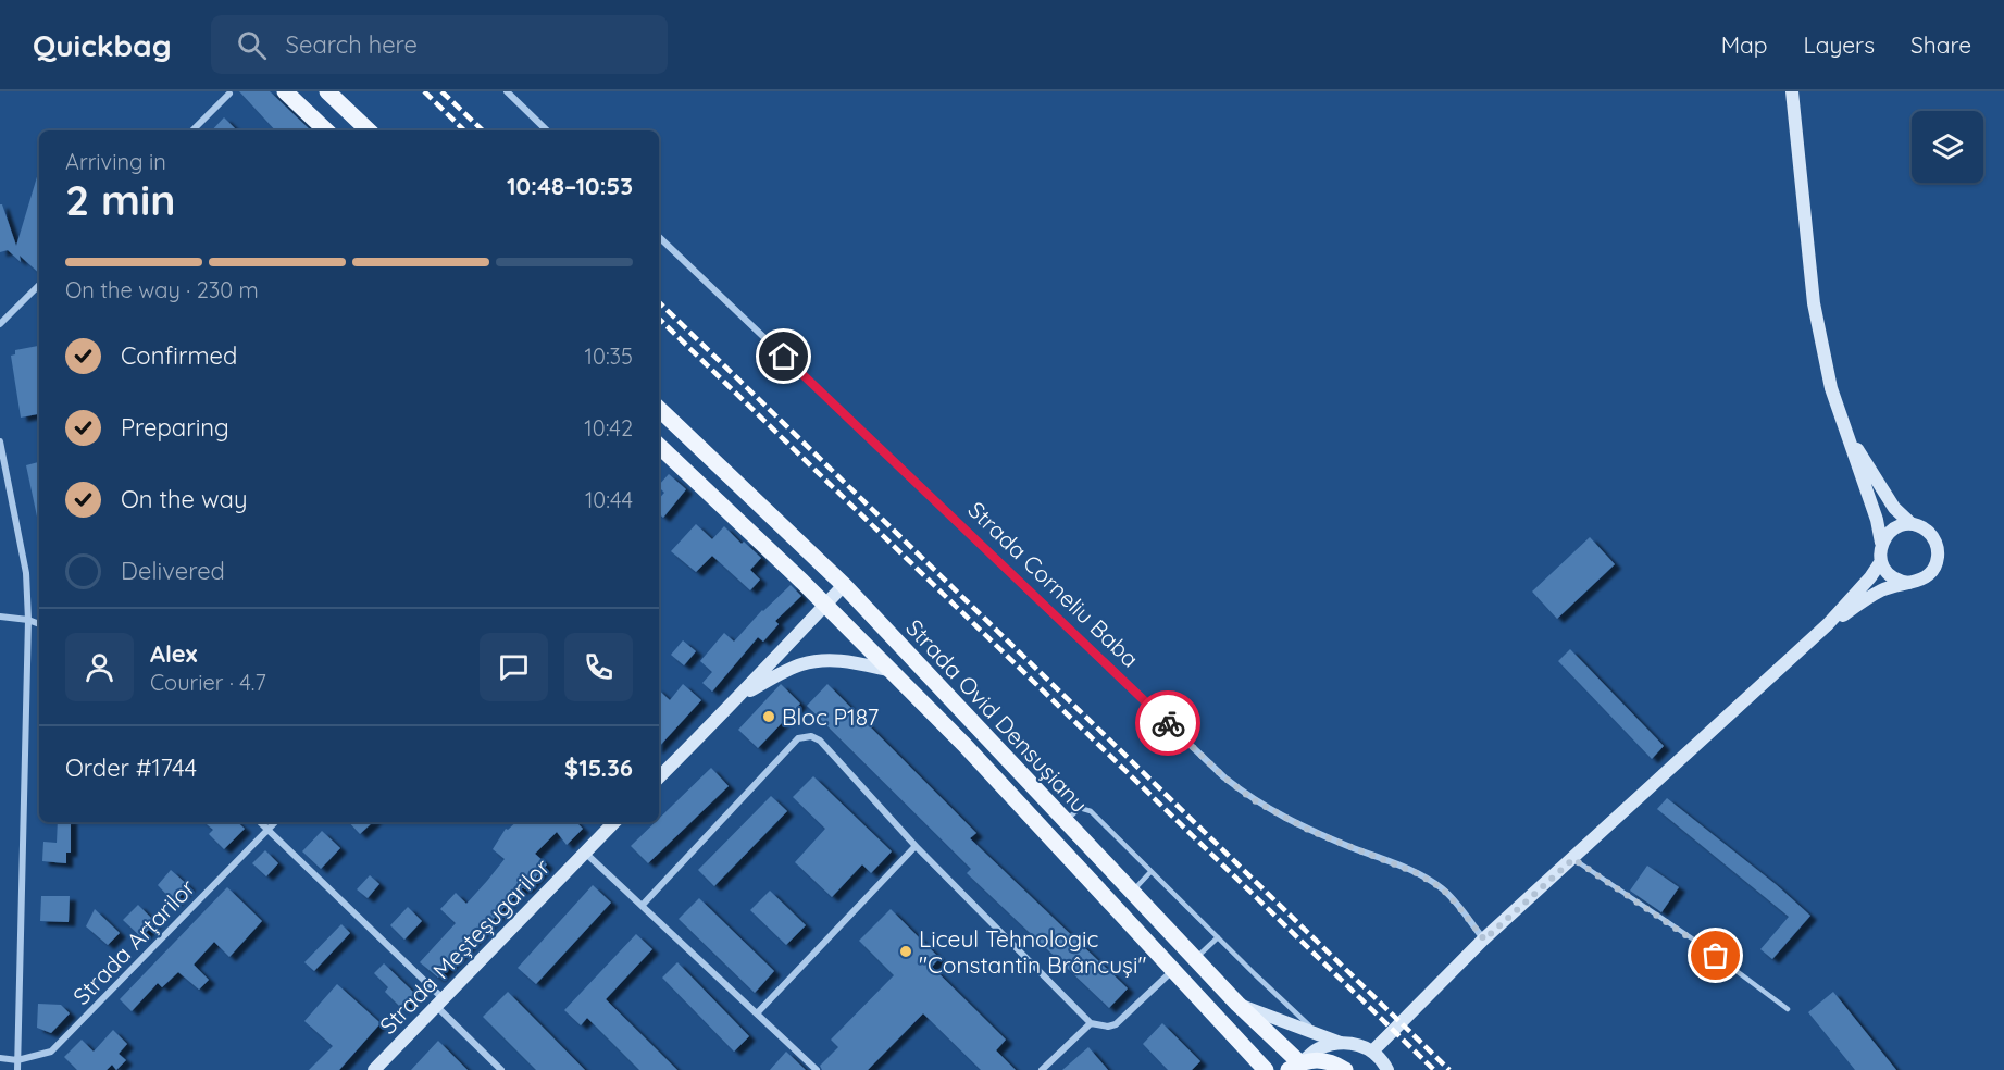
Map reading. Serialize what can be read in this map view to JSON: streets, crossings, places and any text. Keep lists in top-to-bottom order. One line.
{"streets":{"main road":["Strada Ovid Densușianu","Strada Meșteșugarilor"],"street":["Strada Corneliu Baba","Strada Arțarilor"]},"places":["Bloc P187","Liceul Tehnologic \"Constantin Brâncuși\""],"page":{"header":"Quickbag","search":"Search here","nav":["Map","Layers","Share"],"heading":["2 min","Arriving in","10:48–10:53"],"panel":["Alex","Courier · 4.7","Order #1744","$15.36"],"bar":"On the way · 230 m","list":[["Confirmed","10:35"],["Preparing","10:42"],["On the way","10:44"],"Delivered"]}}
